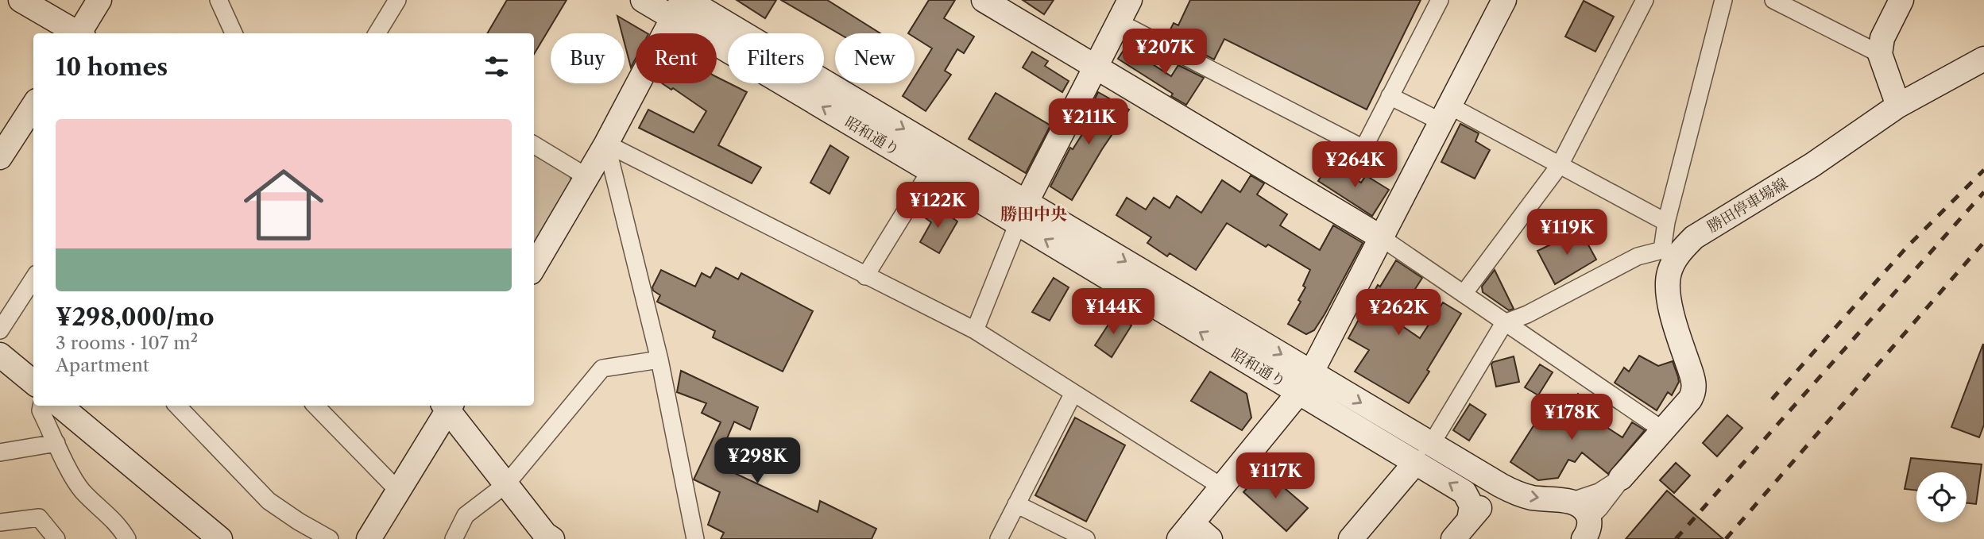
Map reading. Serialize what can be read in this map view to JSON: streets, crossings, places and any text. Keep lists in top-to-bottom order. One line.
{"streets":{"street":["昭和通り","勝田停車場線"]},"districts":["勝田中央"],"page":{"price":["¥207K","¥211K","¥264K","¥122K","¥119K","¥144K","¥262K","¥178K","¥298K","¥117K"],"chip":["Buy","Rent","Filters","New"],"heading":"10 homes","list":[{"name":"¥298,000/mo","note":"3 rooms · 107 m² · Apartment"}]}}
